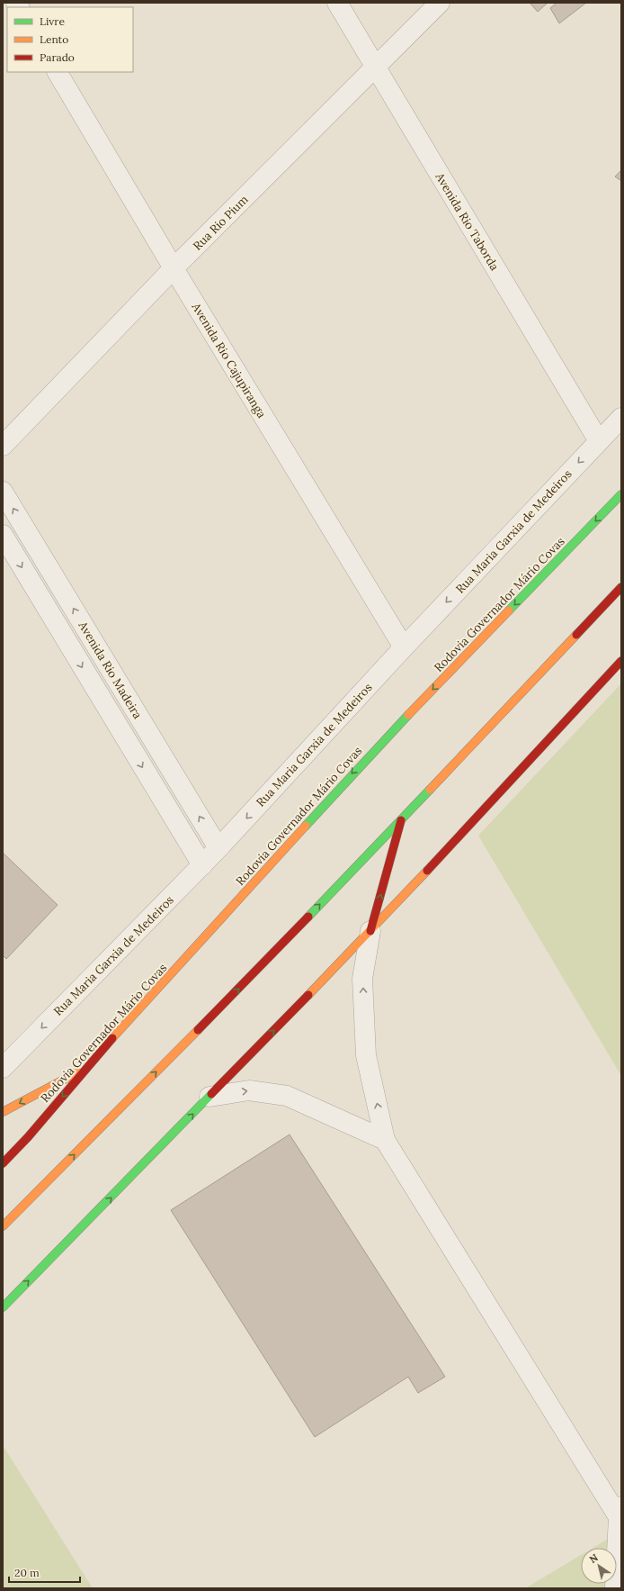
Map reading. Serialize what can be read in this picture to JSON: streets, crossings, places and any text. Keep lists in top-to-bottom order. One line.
{"streets":{"main road":["Rodovia Governador Mário Covas"],"street":["Avenida Rio Taborda","Rua Rio Pium","Avenida Rio Cajupiranga","Rua Maria Garxia de Medeiros","Avenida Rio Madeira"]},"crossings":[["Avenida Rio Taborda","Rua Rio Pium"],["Avenida Rio Taborda","Rua Maria Garxia de Medeiros"],["Rua Rio Pium","Avenida Rio Cajupiranga"],["Avenida Rio Cajupiranga","Rua Maria Garxia de Medeiros"],["Rua Maria Garxia de Medeiros","Avenida Rio Madeira"]],"one_way":["Rua Maria Garxia de Medeiros"],"legend":["Livre","Lento","Parado"],"scale_bar":"20 m","north":"top left"}
